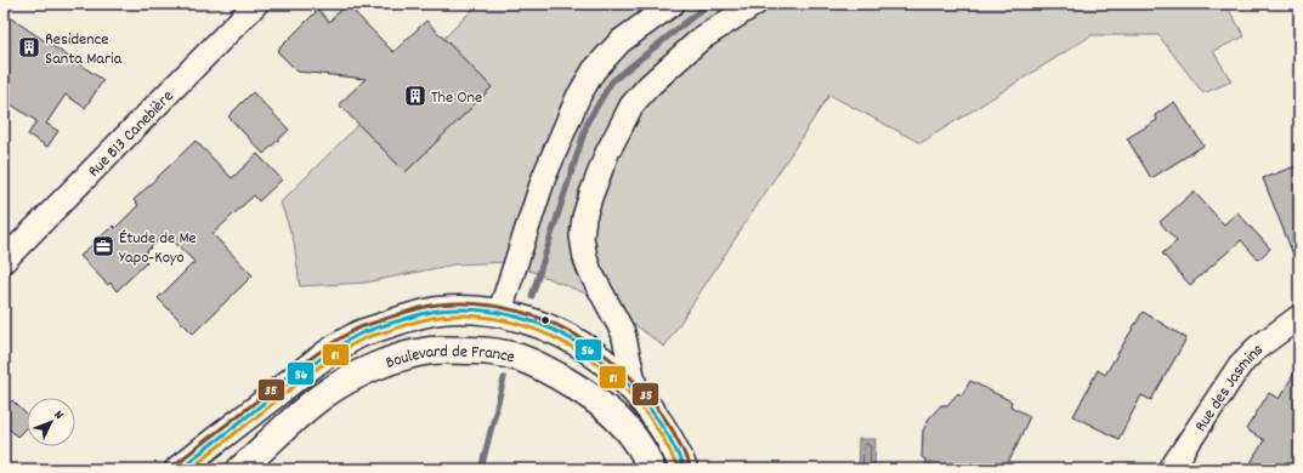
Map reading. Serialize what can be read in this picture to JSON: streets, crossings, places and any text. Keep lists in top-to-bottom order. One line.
{"streets":{"main road":["Boulevard de France"],"street":["Rue B13 Canebière","Rue des Jasmins"]},"places":{"building":["Residence Santa Maria","The One"],"office":["Étude de Me Yapo-Koyo"]},"lines":["transit line 35","transit line 56","transit line 81"],"north":"top right"}
